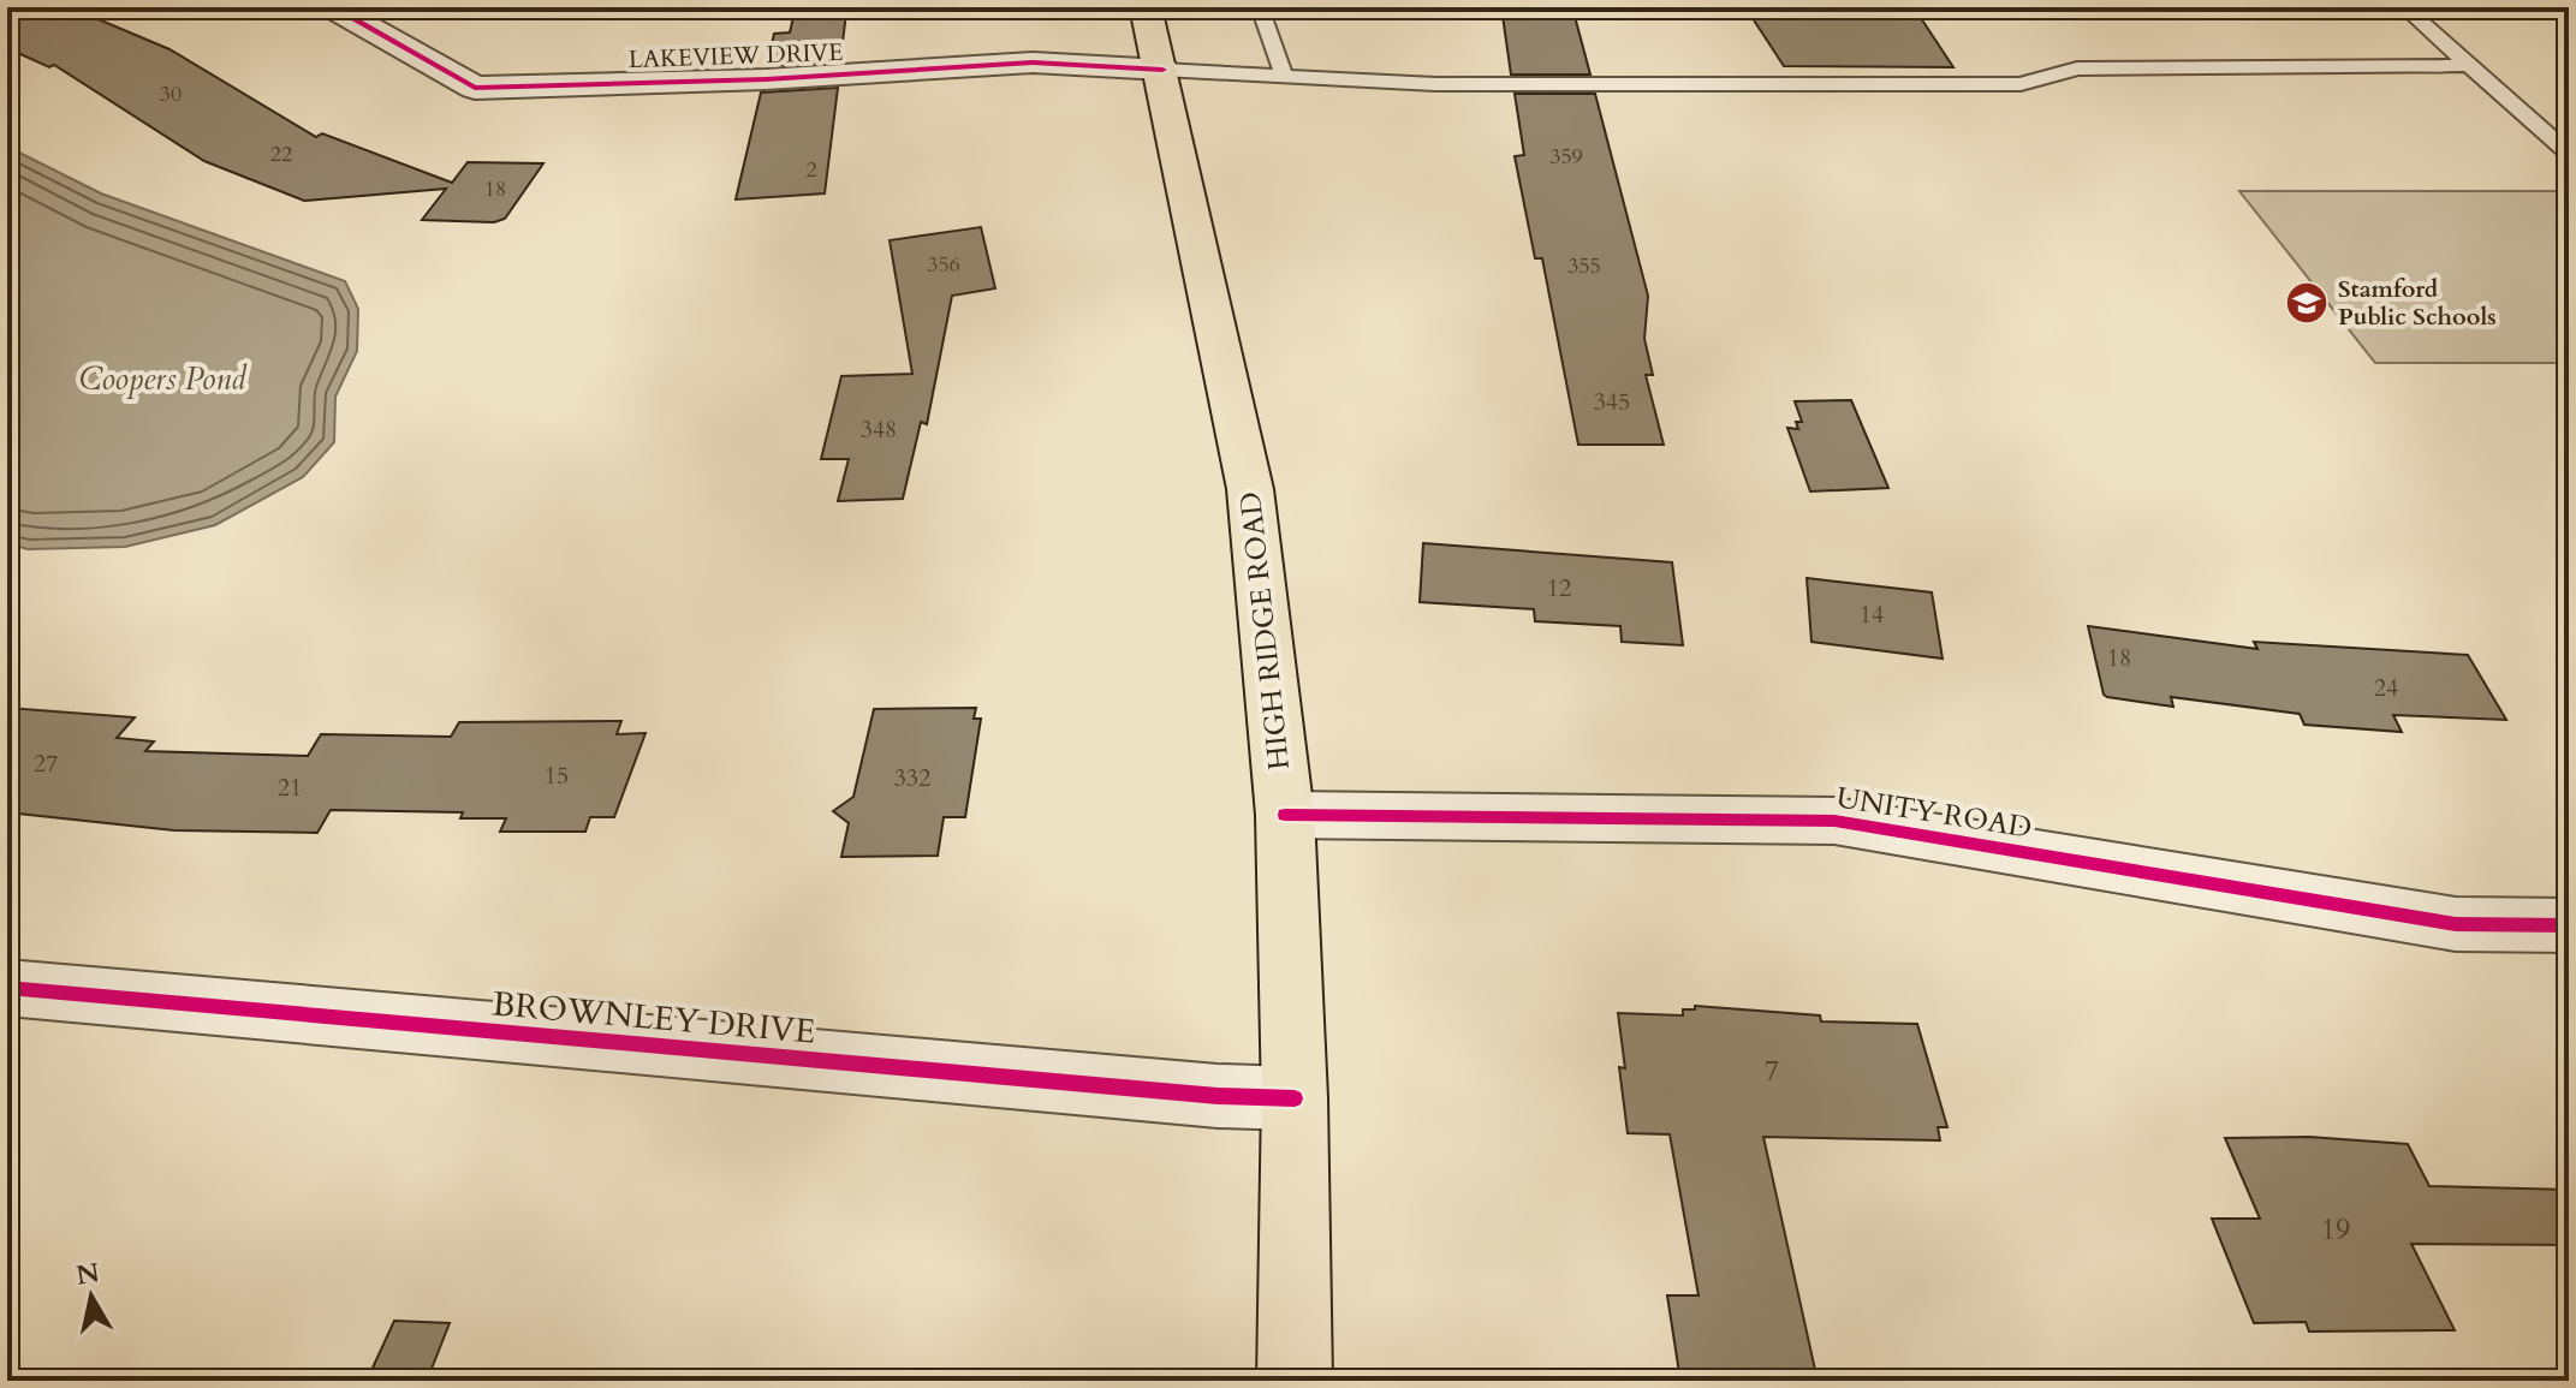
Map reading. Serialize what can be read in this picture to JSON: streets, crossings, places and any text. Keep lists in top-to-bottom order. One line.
{"streets":{"main road":["HIGH RIDGE ROAD"],"street":["LAKEVIEW DRIVE","UNITY ROAD","BROWNLEY DRIVE"]},"crossings":[["LAKEVIEW DRIVE","HIGH RIDGE ROAD"],["HIGH RIDGE ROAD","UNITY ROAD"],["HIGH RIDGE ROAD","BROWNLEY DRIVE"]],"water":["Coopers Pond"],"places":{"school or university":["Stamford Public Schools"]},"house_numbers":["30","22","359","2","18","356","355","345","348","12","14","18","24","27","15","332","21","7","19"],"north":"top"}
